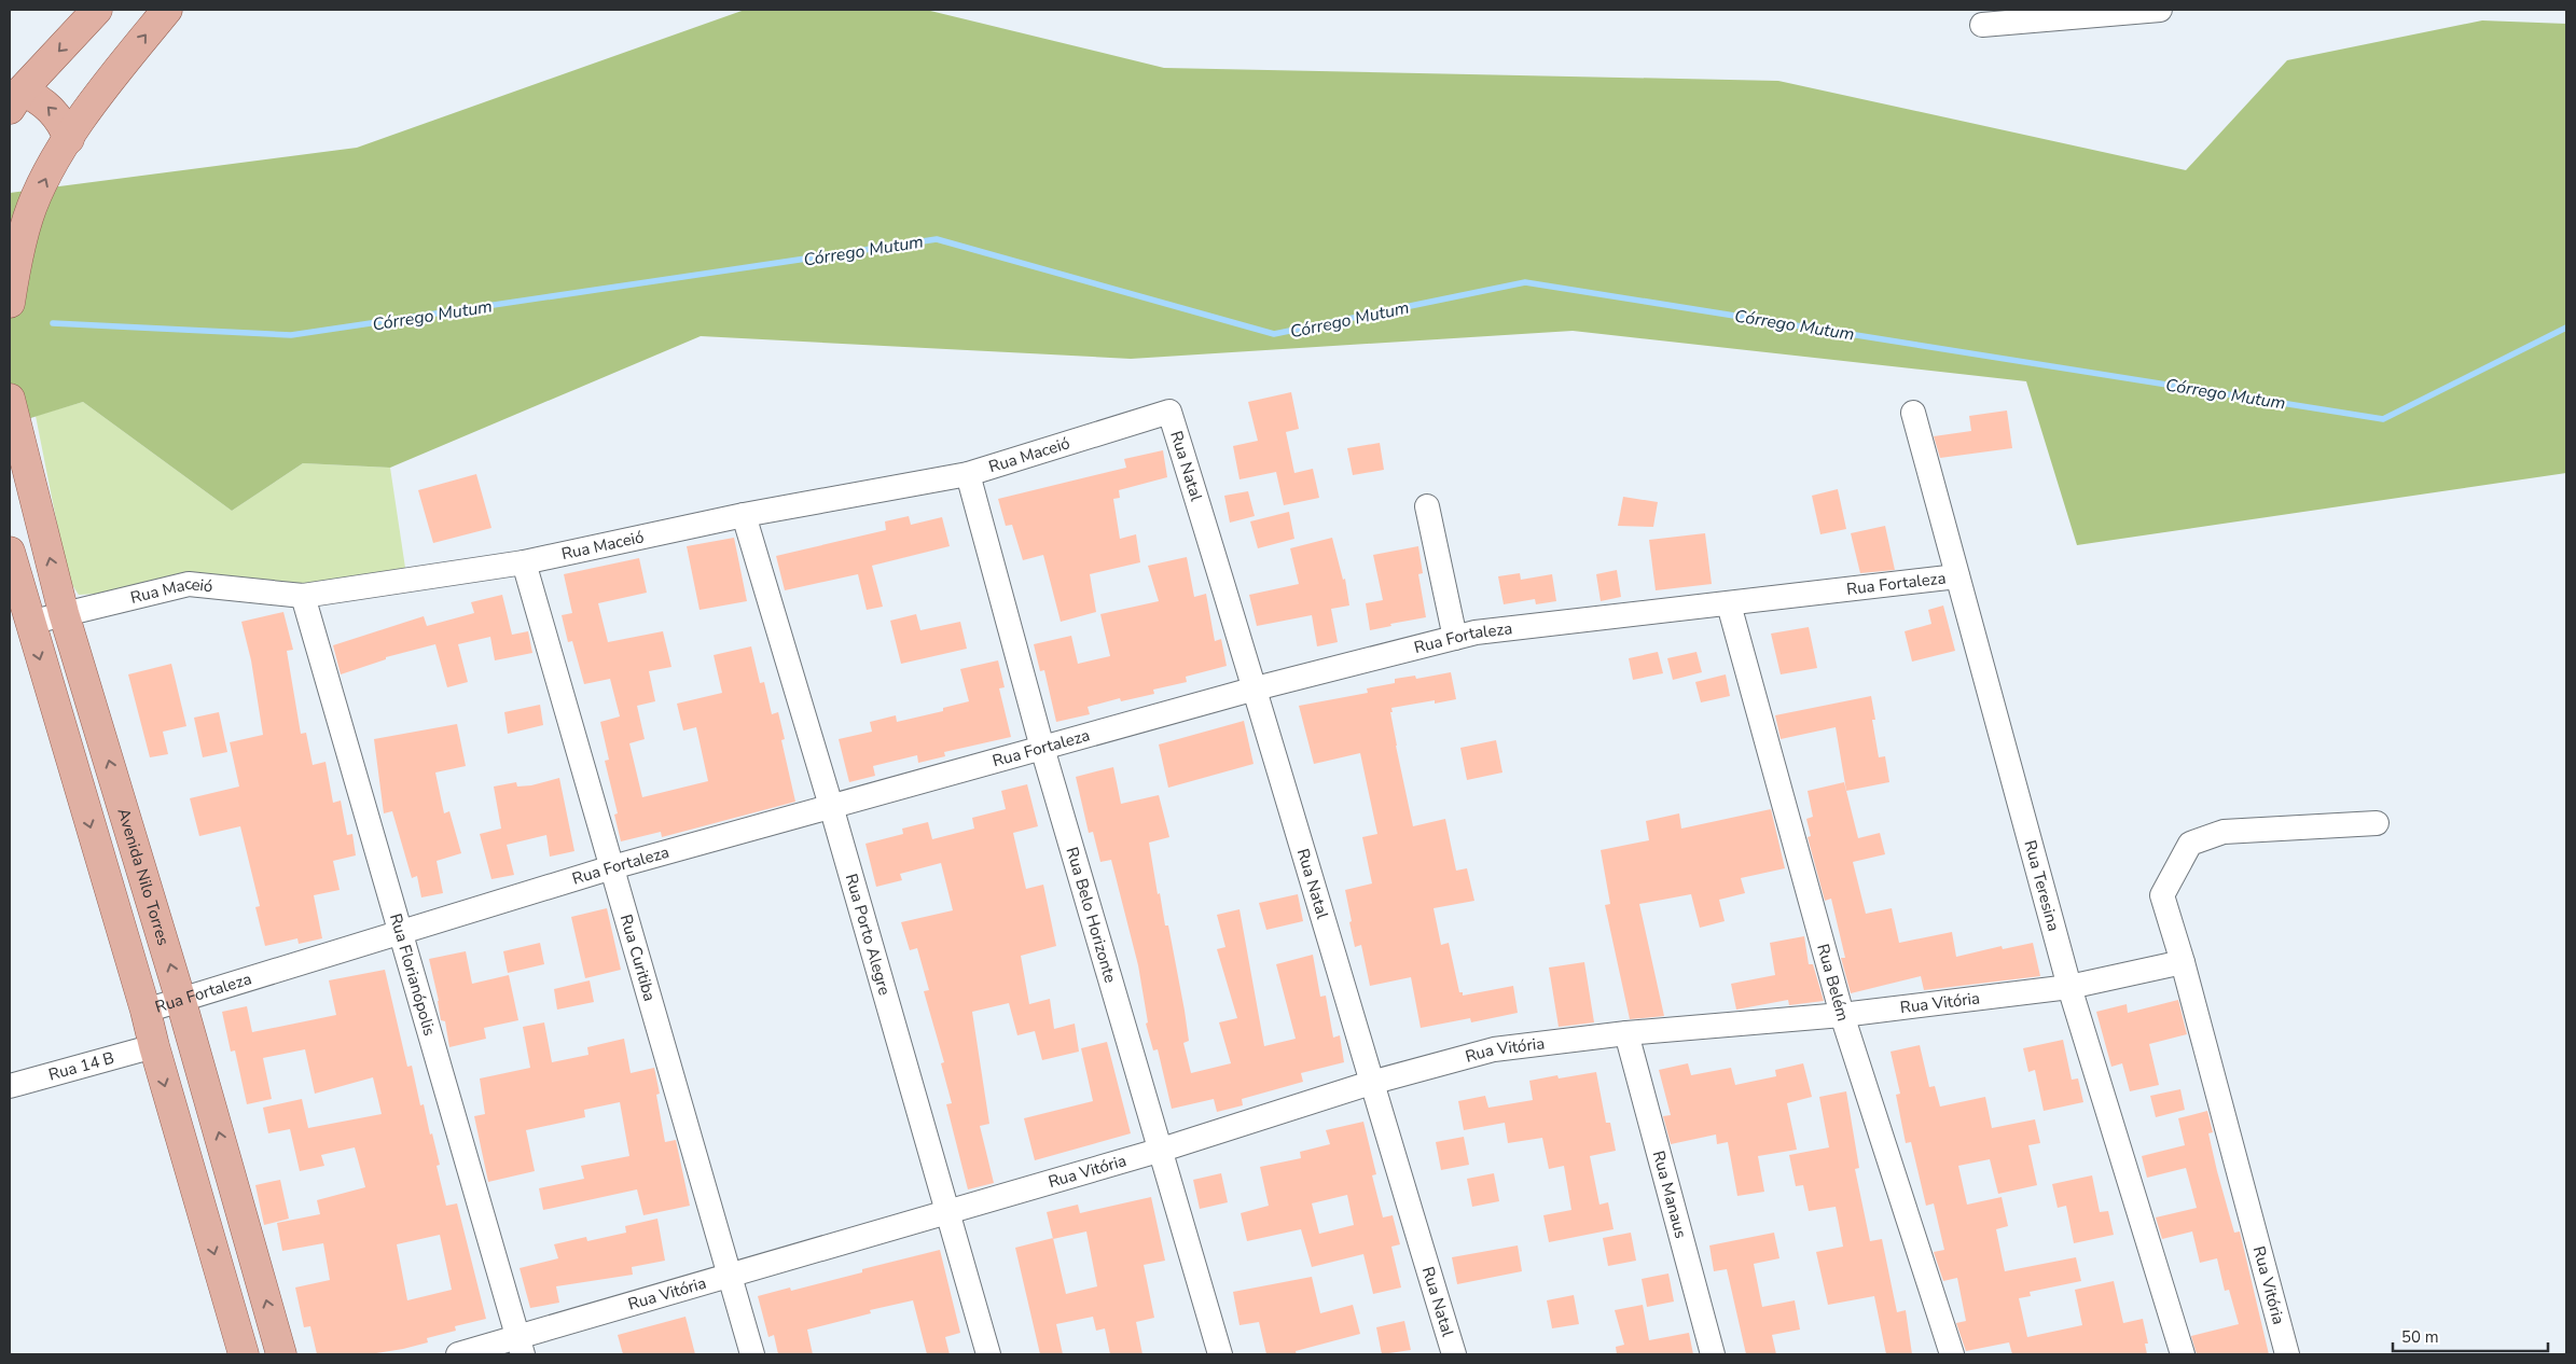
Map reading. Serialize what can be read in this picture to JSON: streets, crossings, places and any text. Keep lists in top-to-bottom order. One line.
{"streets":{"main road":["Avenida Nilo Torres"],"street":["Rua Maceió","Rua Natal","Rua Fortaleza","Rua Teresina","Rua Belo Horizonte","Rua Porto Alegre","Rua Curitiba","Rua Florianópolis","Rua Belém","Rua Vitória","Rua 14 B","Rua Manaus"]},"crossings":[["Rua Maceió","Rua Natal"],["Rua Maceió","Avenida Nilo Torres"],["Rua Maceió","Rua Belo Horizonte"],["Rua Maceió","Rua Porto Alegre"],["Rua Maceió","Rua Curitiba"],["Rua Maceió","Rua Florianópolis"],["Rua Natal","Rua Fortaleza"],["Rua Natal","Rua Vitória"],["Rua Fortaleza","Avenida Nilo Torres"],["Rua Fortaleza","Rua Teresina"],["Rua Fortaleza","Rua Belo Horizonte"],["Rua Fortaleza","Rua Porto Alegre"],["Rua Fortaleza","Rua Curitiba"],["Rua Fortaleza","Rua Florianópolis"],["Rua Fortaleza","Rua Belém"],["Rua Teresina","Rua Vitória"],["Rua Belo Horizonte","Rua Vitória"],["Rua Porto Alegre","Rua Vitória"],["Rua Curitiba","Rua Vitória"],["Rua Florianópolis","Rua Vitória"],["Rua Belém","Rua Vitória"],["Rua Vitória","Rua Manaus"]],"water":["Córrego Mutum"],"scale_bar":"50 m"}
